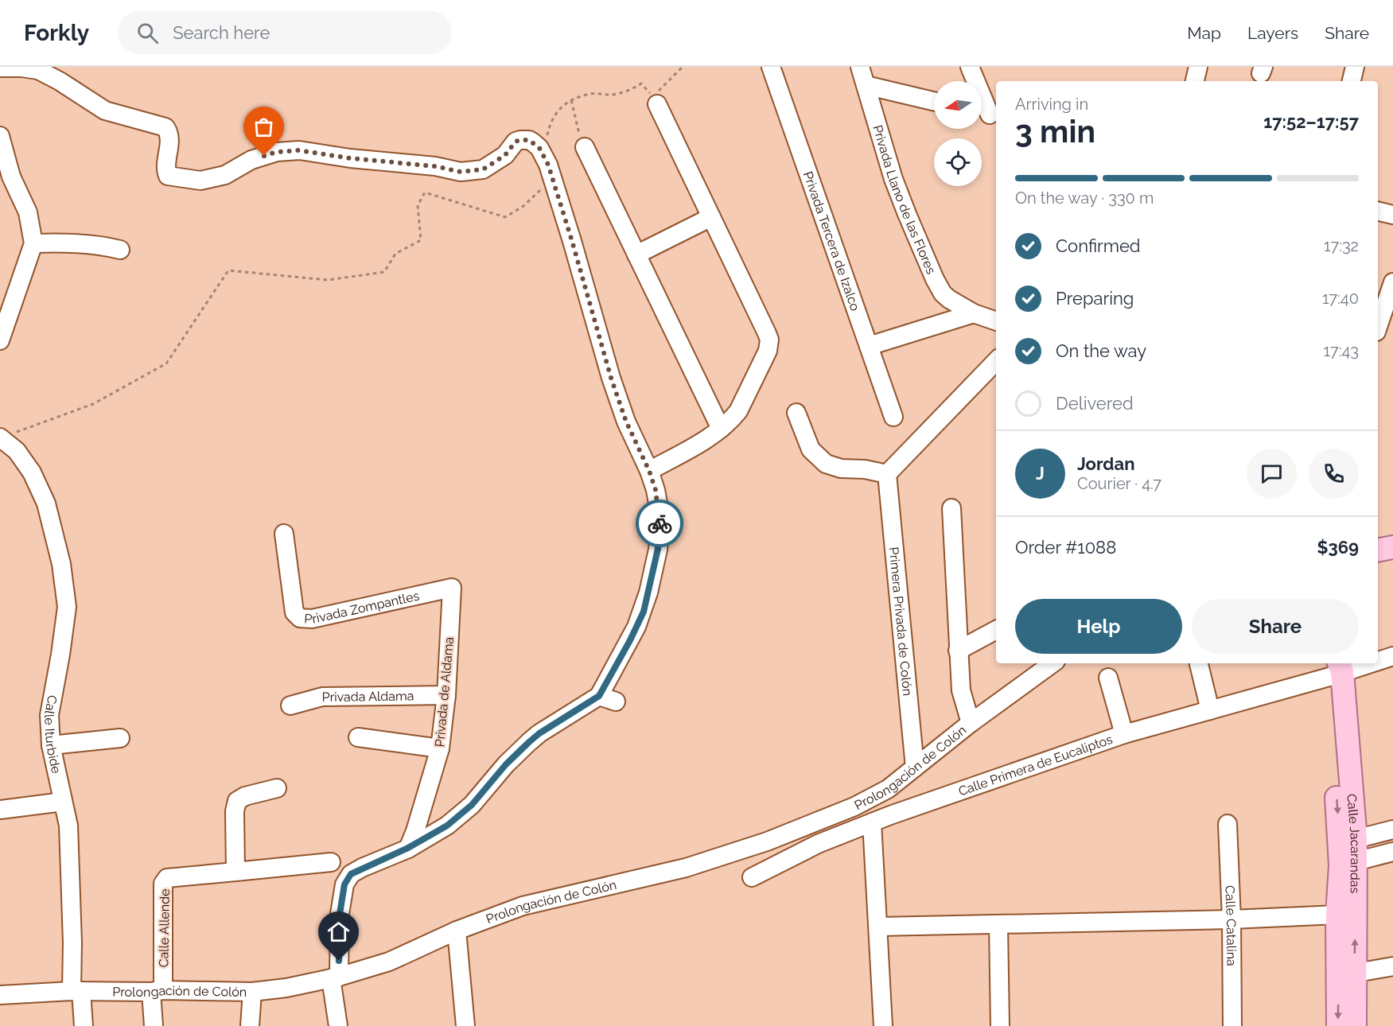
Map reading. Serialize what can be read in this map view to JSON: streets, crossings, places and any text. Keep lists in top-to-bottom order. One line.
{"streets":{"main road":["Calle Jacarandas"],"street":["Privada Llano de las Flores","Privada Tercera de Izalco","Privada Zompantles","Primera Privada de Colón","Privada de Aldama","Privada Aldama","Calle Iturbide","Calle Primera de Eucaliptos","Prolongación de Colón","Calle Catalina","Calle Allende"]},"crossings":[["Privada Zompantles","Privada de Aldama"],["Primera Privada de Colón","Prolongación de Colón"],["Privada de Aldama","Privada Aldama"],["Calle Iturbide","Prolongación de Colón"],["Calle Primera de Eucaliptos","Calle Jacarandas"],["Prolongación de Colón","Calle Allende"]],"north":"left","page":{"header":"Forkly","search":"Search here","nav":["Map","Layers","Share"],"heading":["3 min","Arriving in","17:52–17:57"],"panel":["Jordan","Courier · 4.7","Order #1088","$369"],"bar":"On the way · 330 m","list":[["Confirmed","17:32"],["Preparing","17:40"],["On the way","17:43"],"Delivered"],"round":"J","buttons":["Help","Share"]}}
